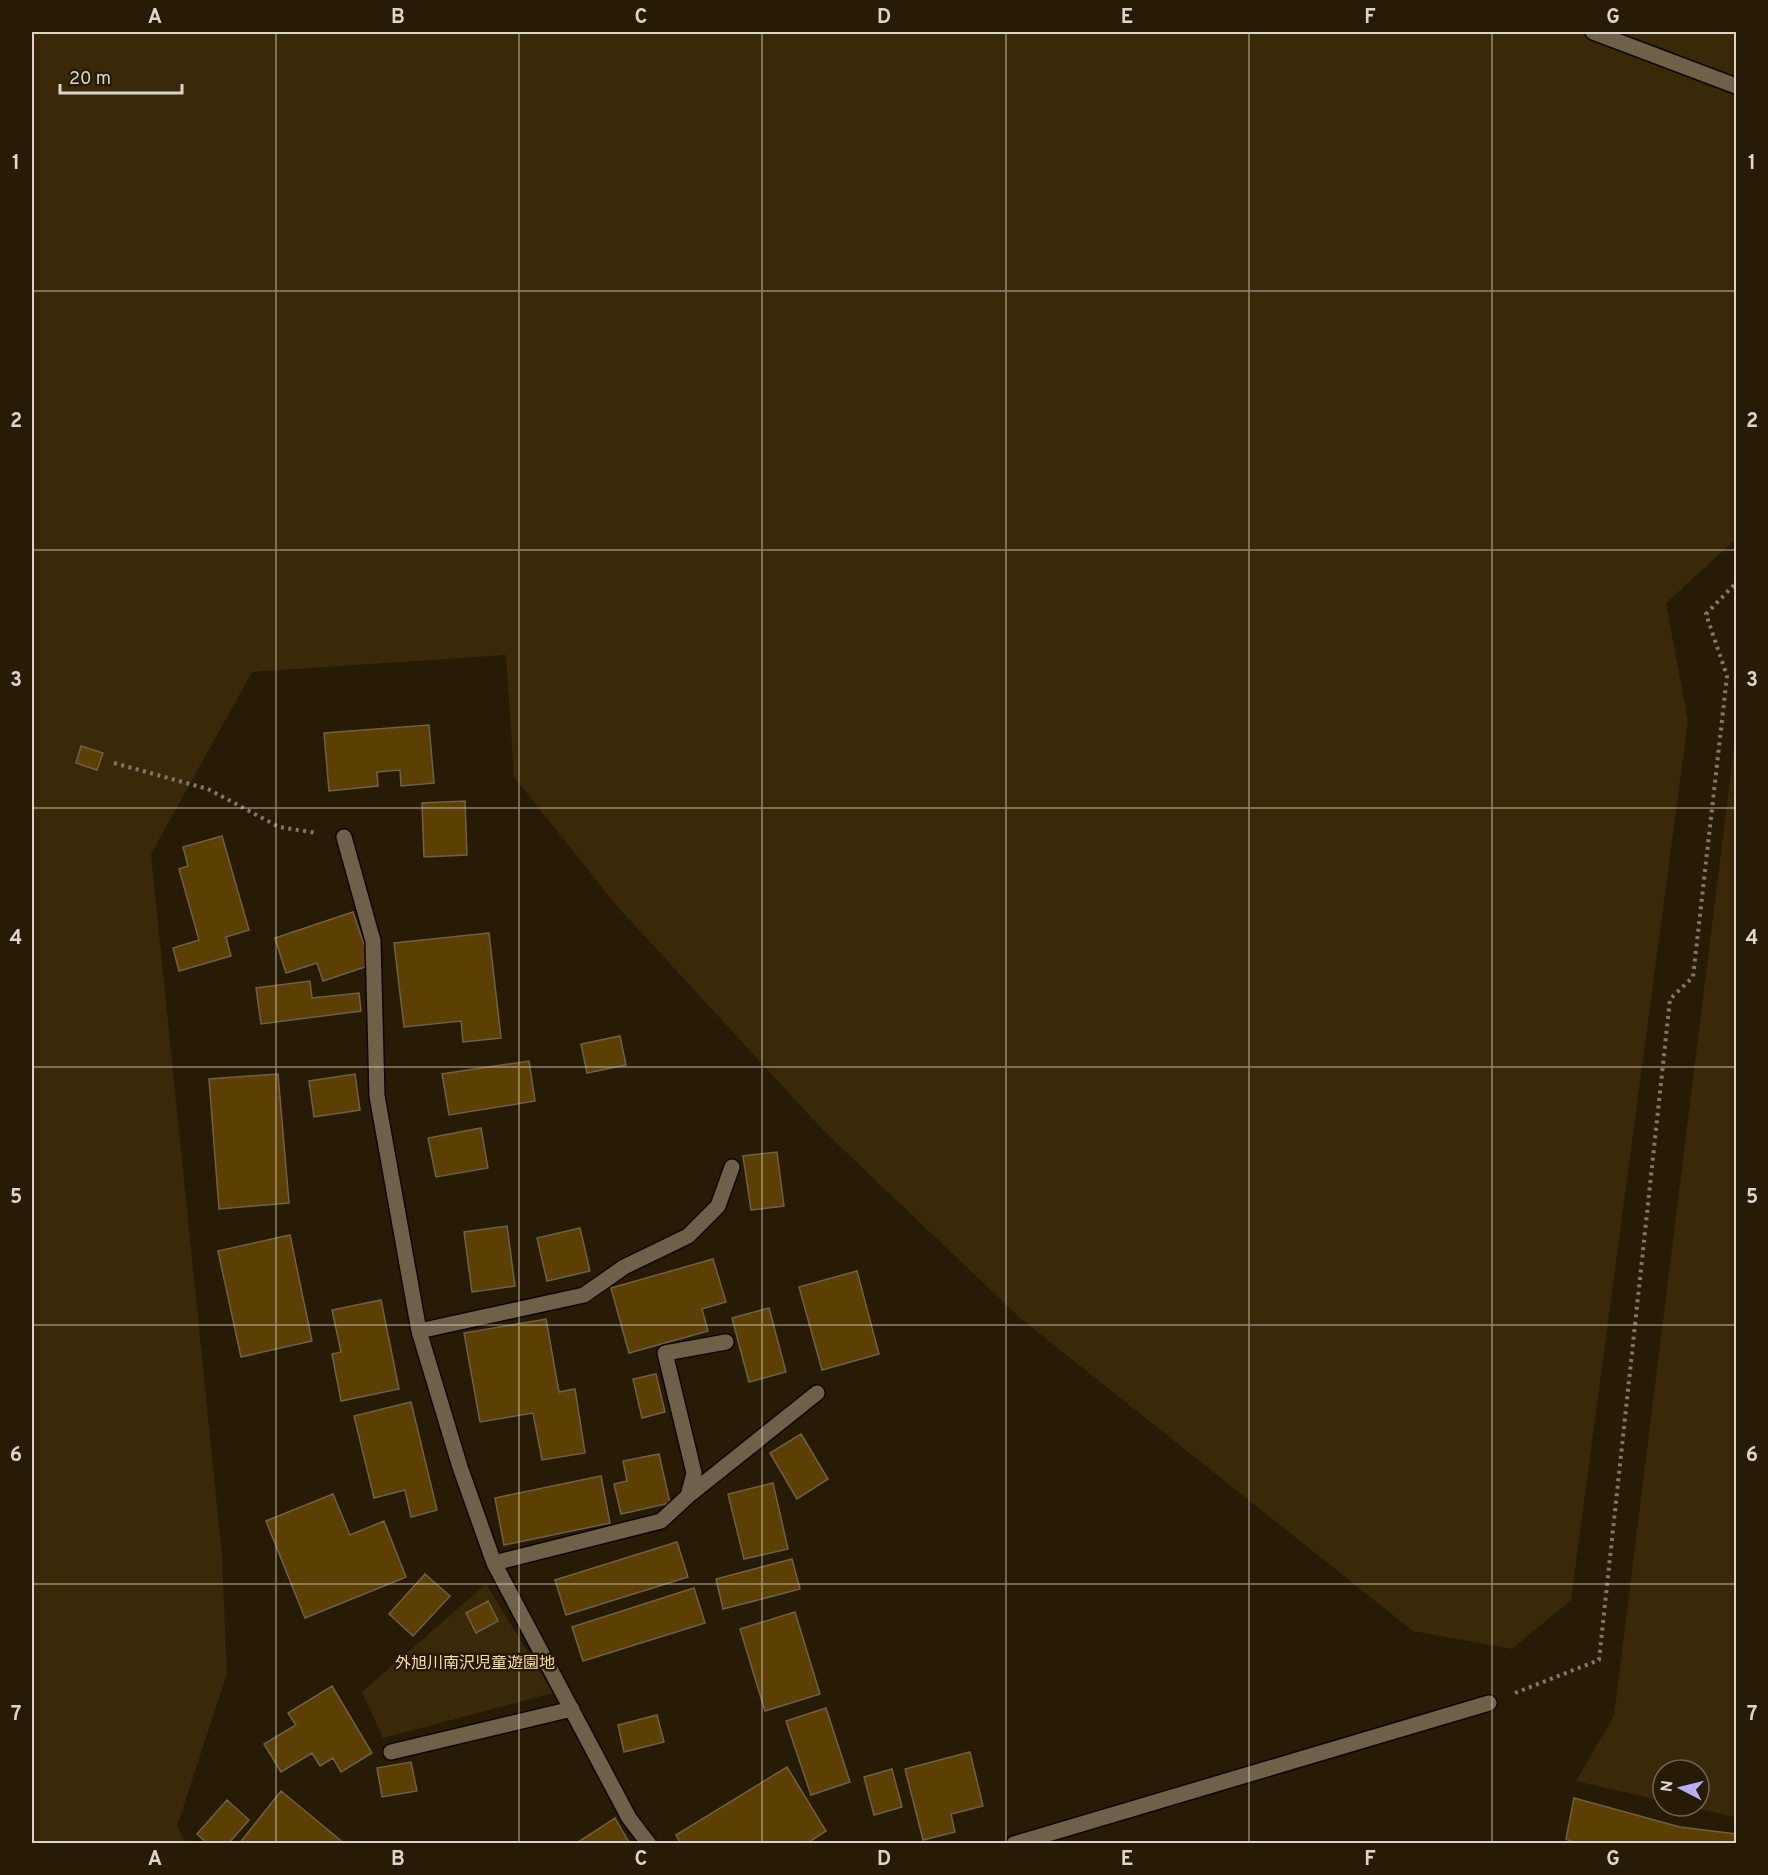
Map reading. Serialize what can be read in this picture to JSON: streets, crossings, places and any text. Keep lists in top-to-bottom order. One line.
{"parks":["外旭川南沢児童遊園地"],"scale_bar":"20 m","north":"left","grid":{"columns":["A","B","C","D","E","F","G"],"rows":["1","2","3","4","5","6","7"]}}
